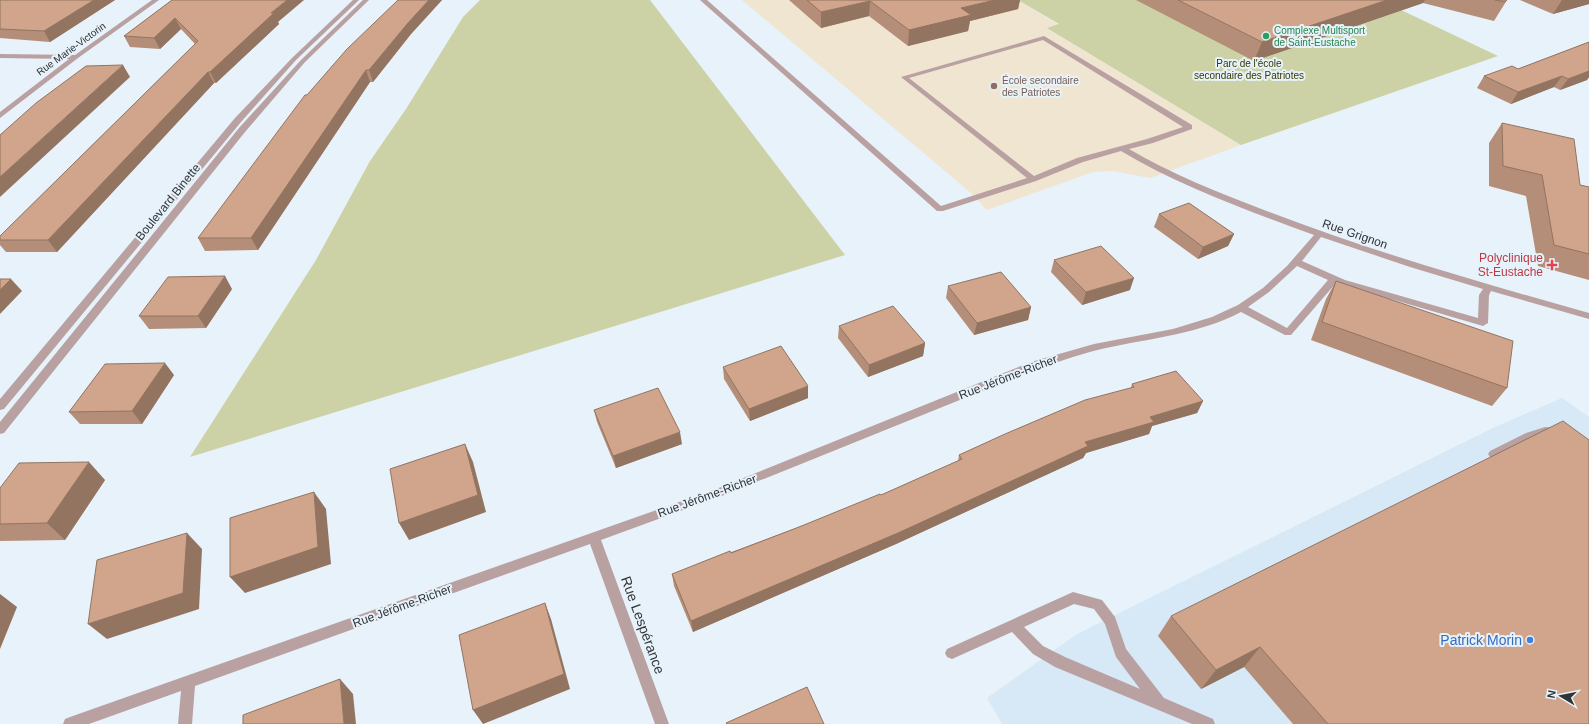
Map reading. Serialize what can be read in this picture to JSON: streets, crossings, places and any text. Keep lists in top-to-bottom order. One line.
{"streets":{"street":["Rue Marie-Victorin","Boulevard Binette","Rue Grignon","Rue Jérôme-Richer","Rue Lespérance"]},"crossings":[["Rue Grignon","Rue Jérôme-Richer"],["Rue Jérôme-Richer","Rue Lespérance"]],"parks":["Parc de l'école secondaire des Patriotes"],"places":{"other":["Complexe Multisport de Saint-Eustache","École secondaire des Patriotes","Patrick Morin"],"health":["Polyclinique St-Eustache"]},"north":"left"}
